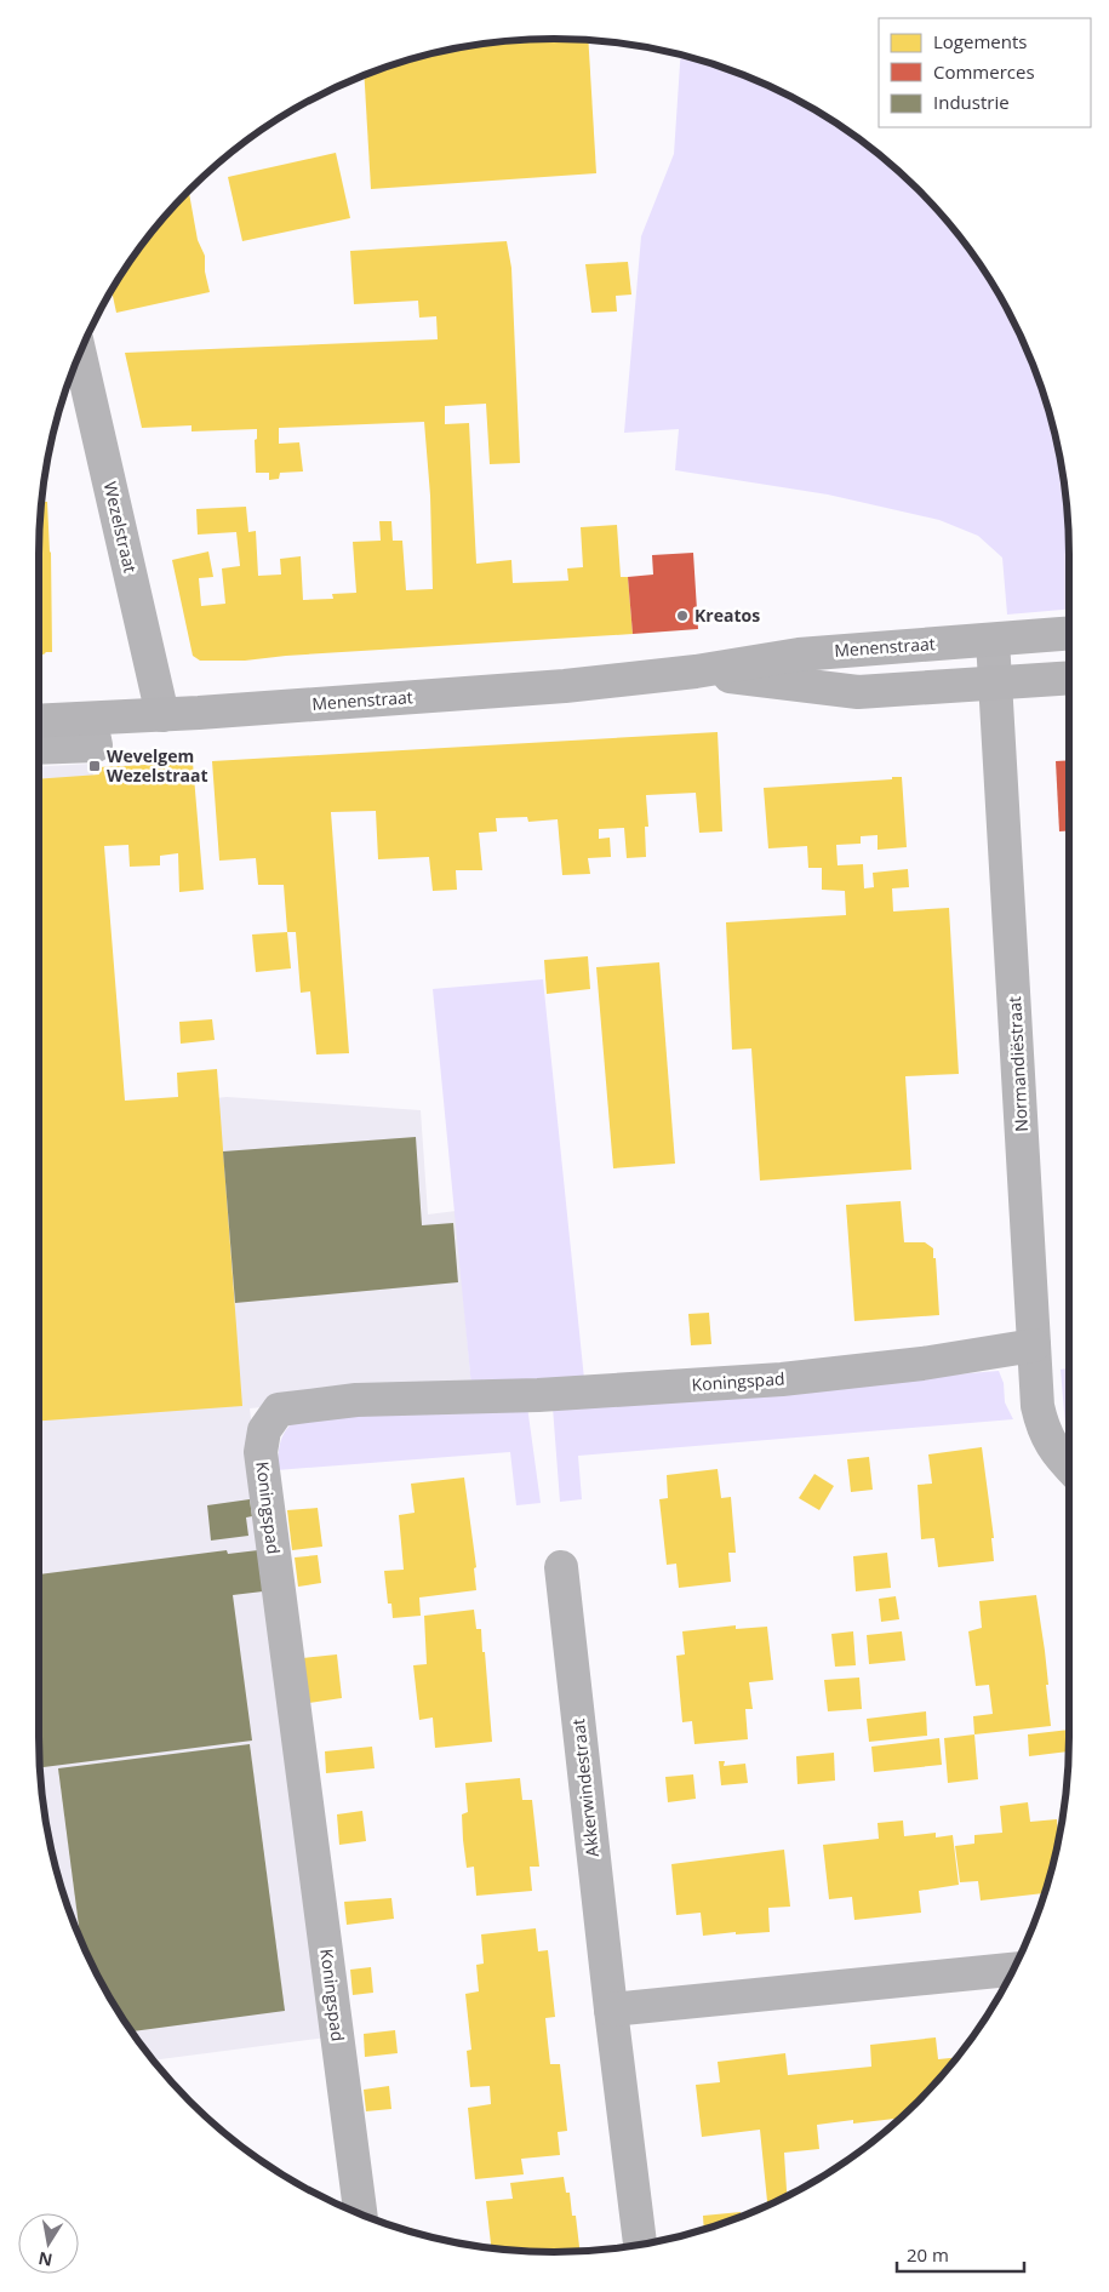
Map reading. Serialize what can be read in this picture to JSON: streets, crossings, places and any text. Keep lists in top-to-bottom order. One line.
{"streets":{"main road":["Menenstraat"],"street":["Wezelstraat","Normandiëstraat","Koningspad","Akkerwindestraat"]},"crossings":[["Wezelstraat","Menenstraat"],["Menenstraat","Normandiëstraat"],["Normandiëstraat","Koningspad"]],"places":{"other":["Kreatos"],"transit":["Wevelgem Wezelstraat"]},"legend":["Logements","Commerces","Industrie"],"scale_bar":"20 m","north":"bottom"}
